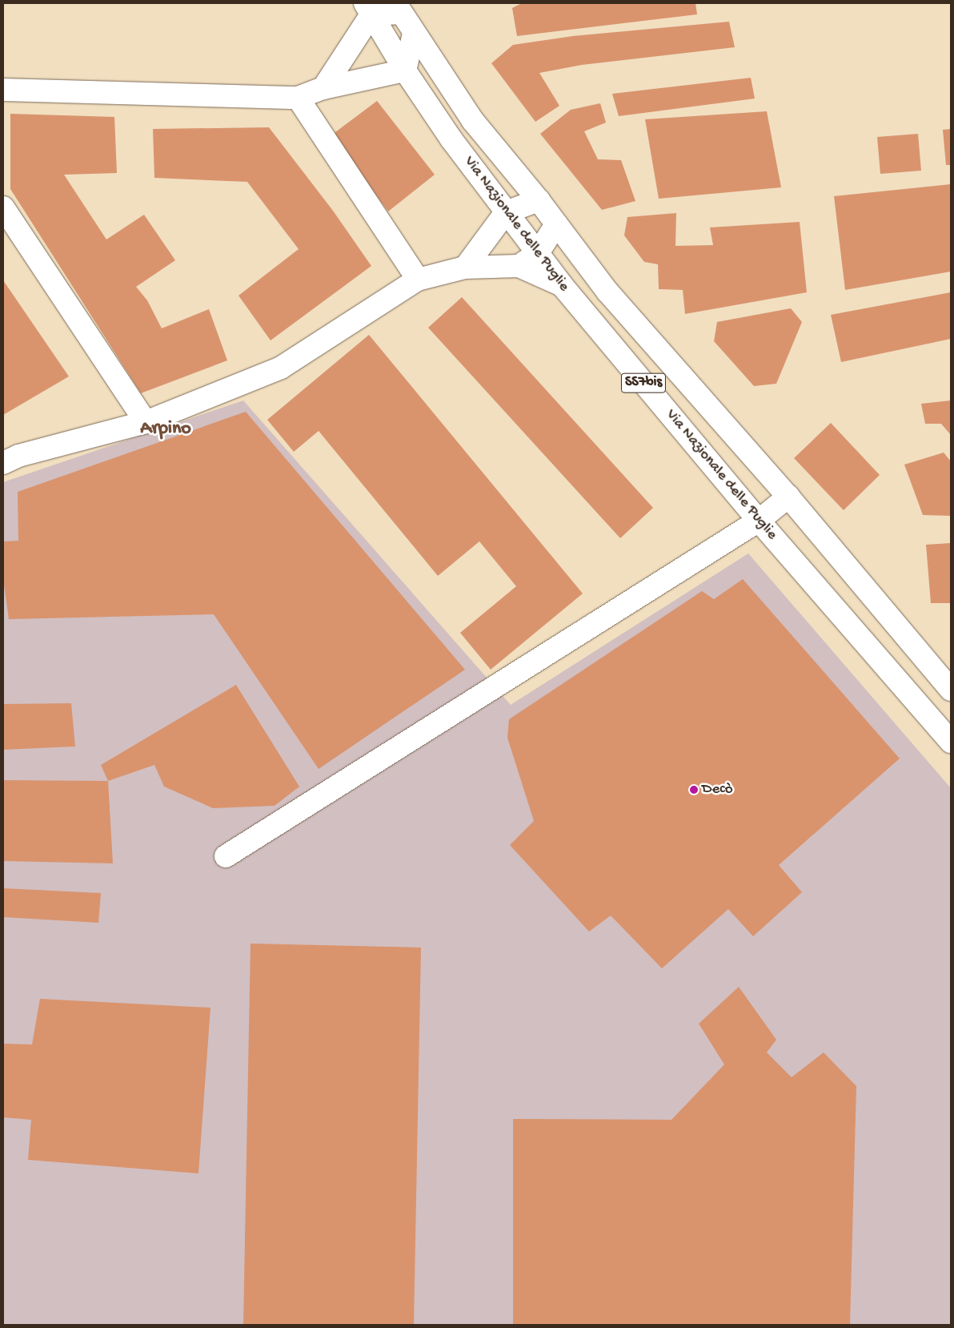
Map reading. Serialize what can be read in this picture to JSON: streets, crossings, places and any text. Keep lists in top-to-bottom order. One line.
{"streets":{"street":["Via Nazionale delle Puglie","SS7bis"]},"districts":["Arpino"],"places":["Decò"]}
